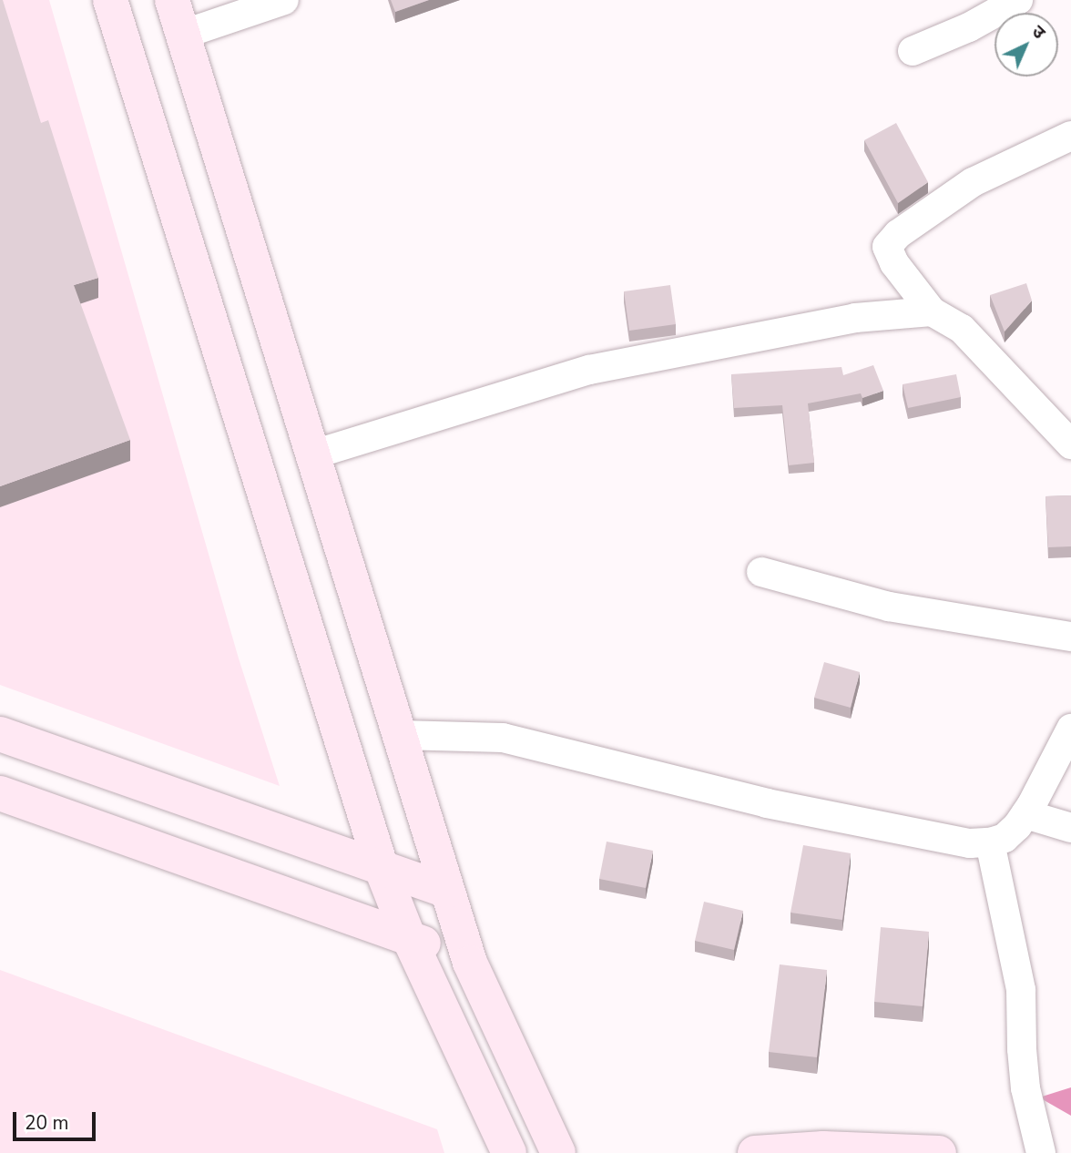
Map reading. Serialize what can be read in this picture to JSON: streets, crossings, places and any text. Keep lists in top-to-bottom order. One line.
{"scale_bar":"20 m","north":"top right"}
